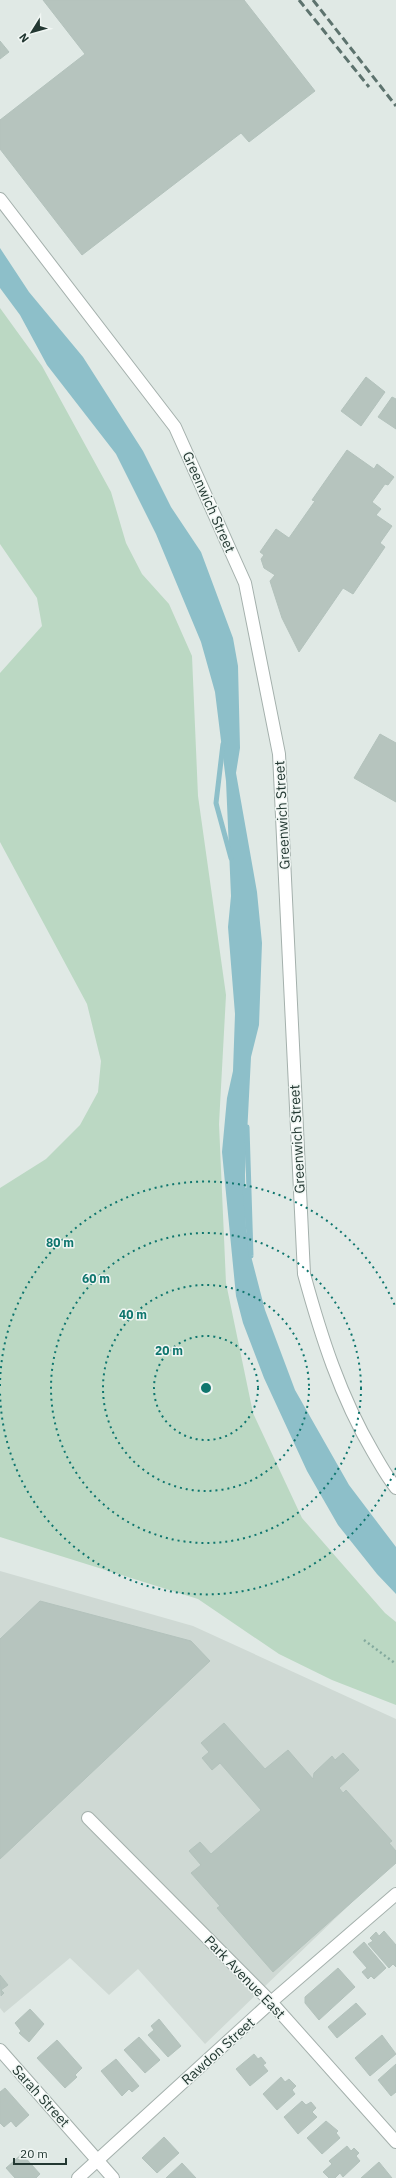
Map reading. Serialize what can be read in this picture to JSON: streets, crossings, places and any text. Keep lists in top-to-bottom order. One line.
{"streets":{"street":["Greenwich Street","Park Avenue East","Rawdon Street","Sarah Street"]},"crossings":[["Park Avenue East","Rawdon Street"],["Rawdon Street","Sarah Street"]],"scale_bar":"20 m","north":"bottom left","rings":["80 m","60 m","40 m","20 m"]}
